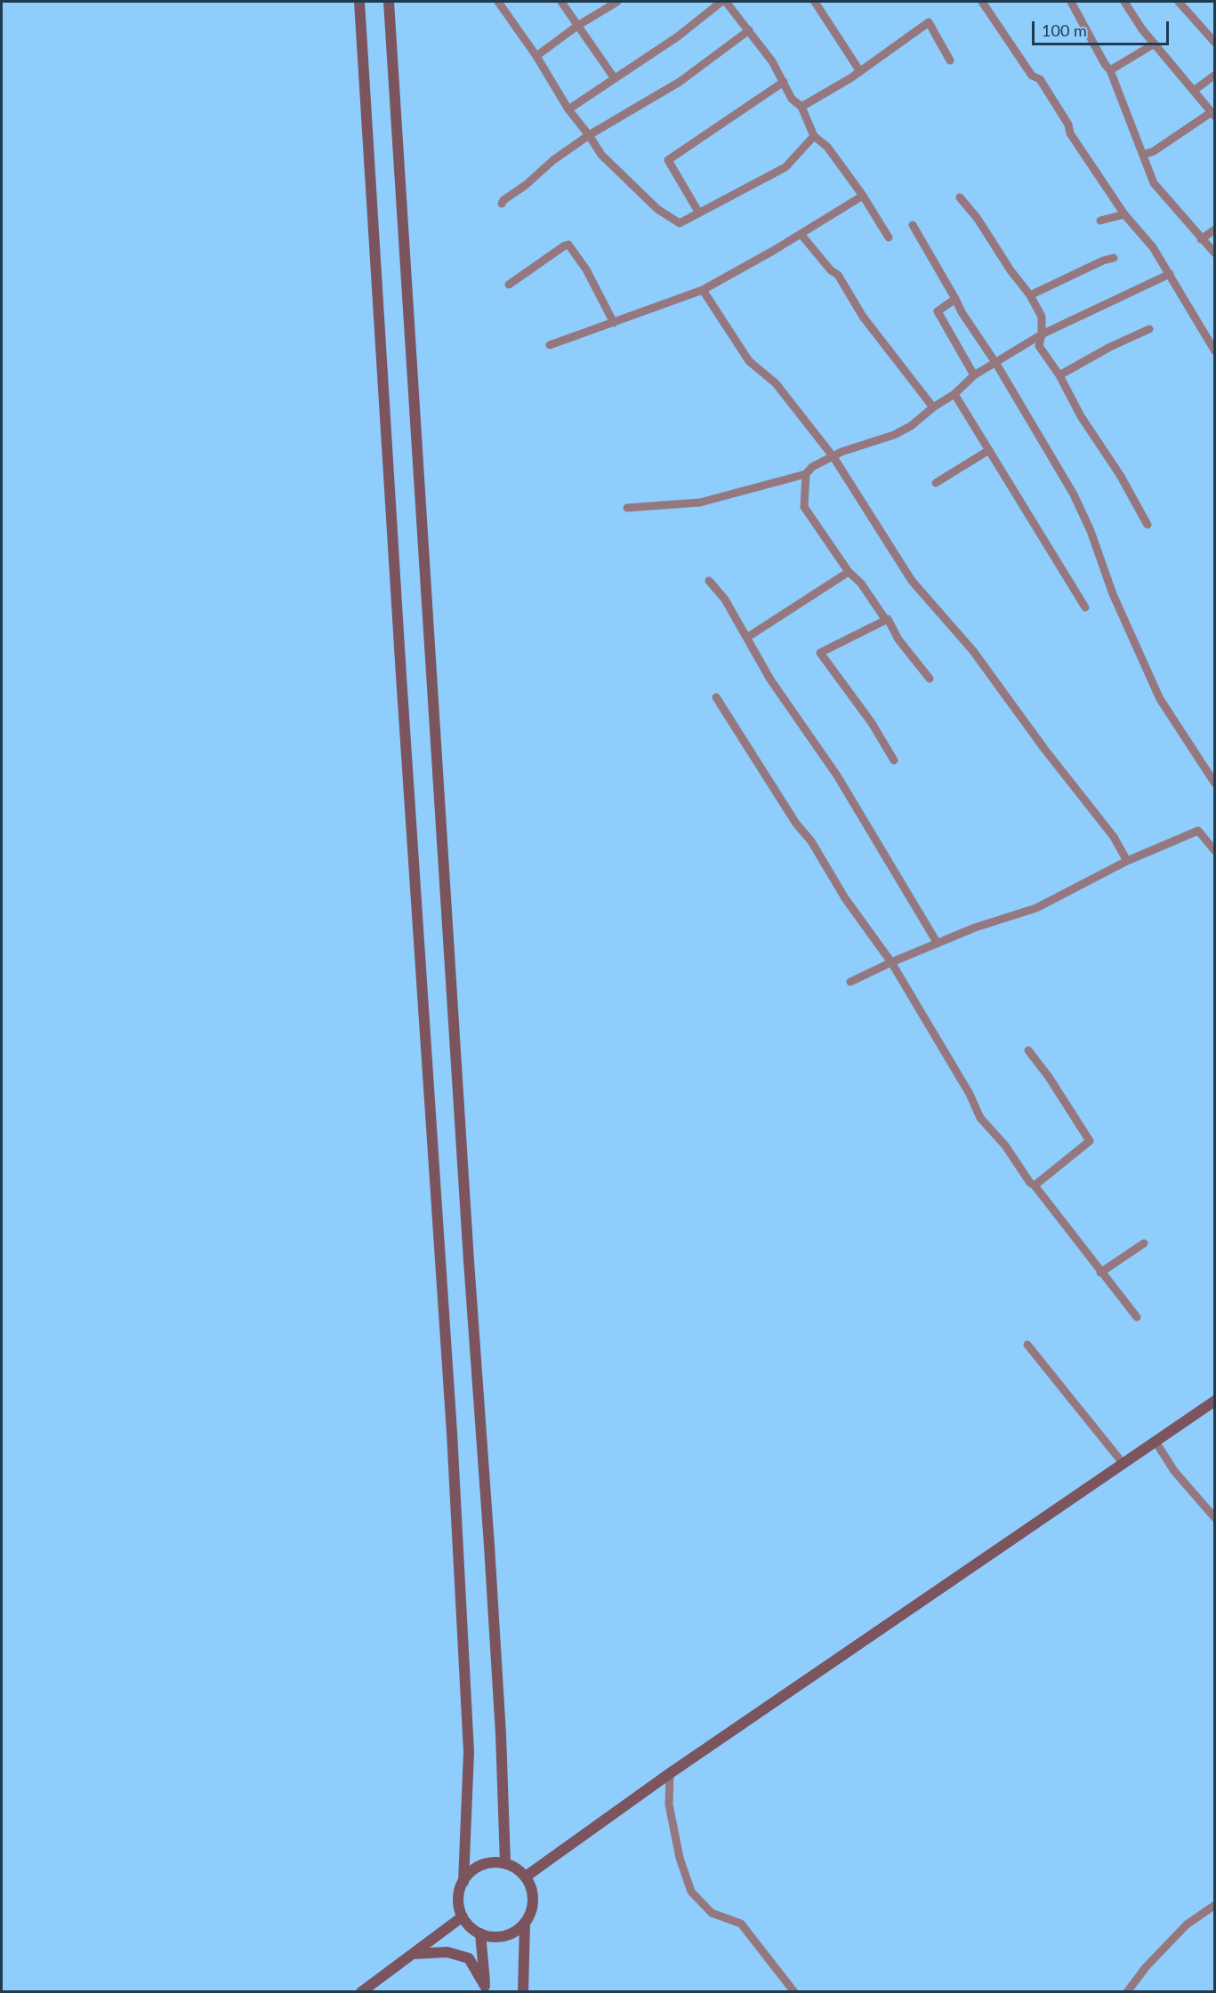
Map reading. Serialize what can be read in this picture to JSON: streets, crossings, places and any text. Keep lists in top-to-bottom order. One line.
{"scale_bar":"100 m"}
